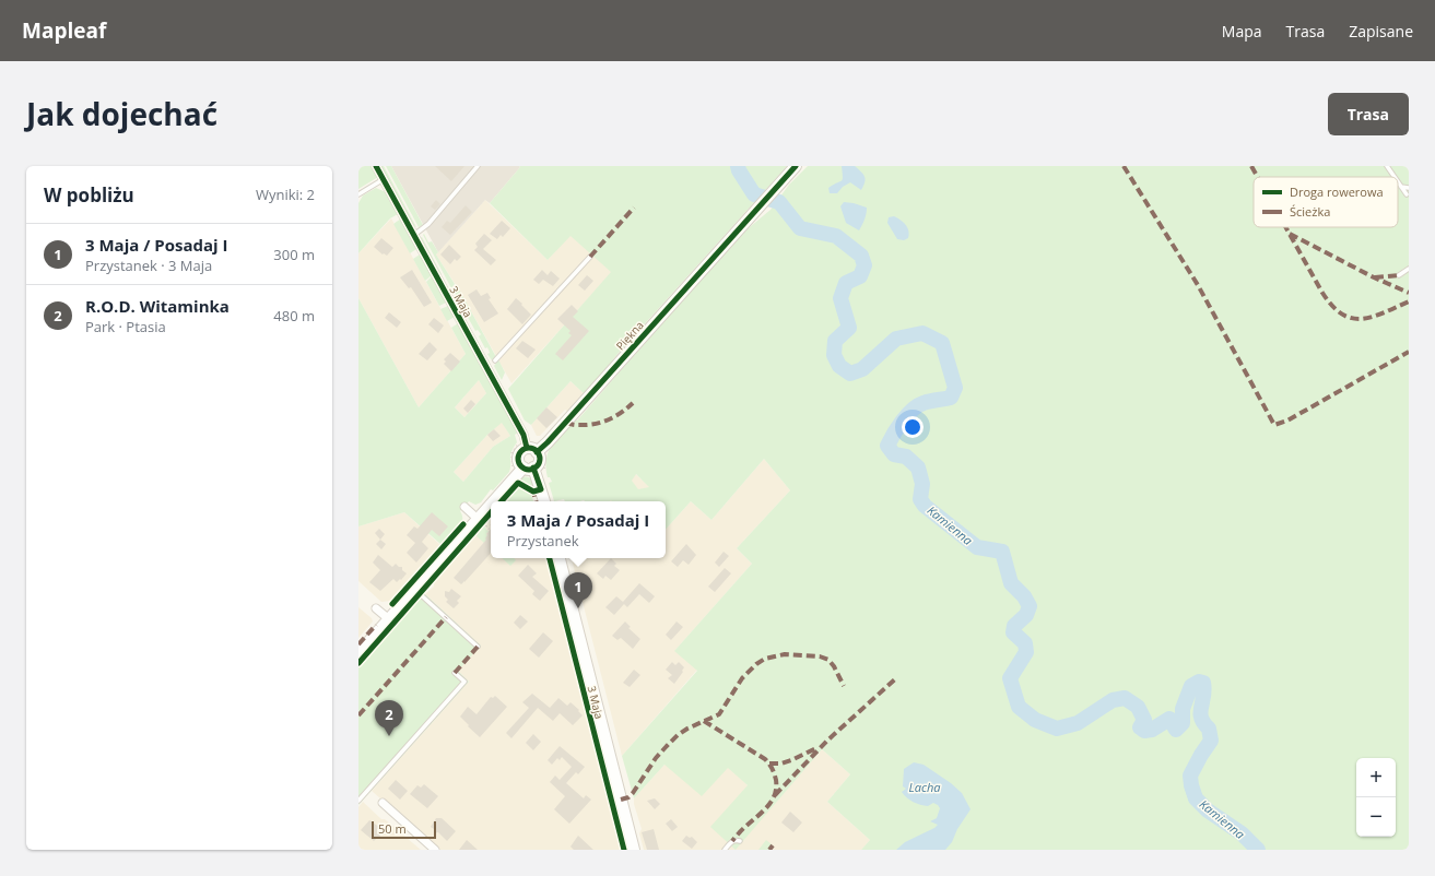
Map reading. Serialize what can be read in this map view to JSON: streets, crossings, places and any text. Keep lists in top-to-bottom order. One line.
{"streets":{"street":["3 Maja","Piękna"]},"crossings":[["3 Maja","Piękna"]],"water":["Kamienna","Lacha"],"legend":["Droga rowerowa","Ścieżka"],"scale_bar":"50 m","page":{"header":"Mapleaf","nav":["Mapa","Trasa","Zapisane"],"title":"Jak dojechać","buttons":"Trasa","heading":["W pobliżu","Wyniki: 2"],"list":[{"mark":"1","name":"3 Maja / Posadaj I","note":"Przystanek · 3 Maja","value":"300 m"},{"mark":"2","name":"R.O.D. Witaminka","note":"Park · Ptasia","value":"480 m"}],"popup":["3 Maja / Posadaj I","Przystanek"],"pins":["1","2"],"map_buttons":["+","−"],"scale":"50 m"}}
